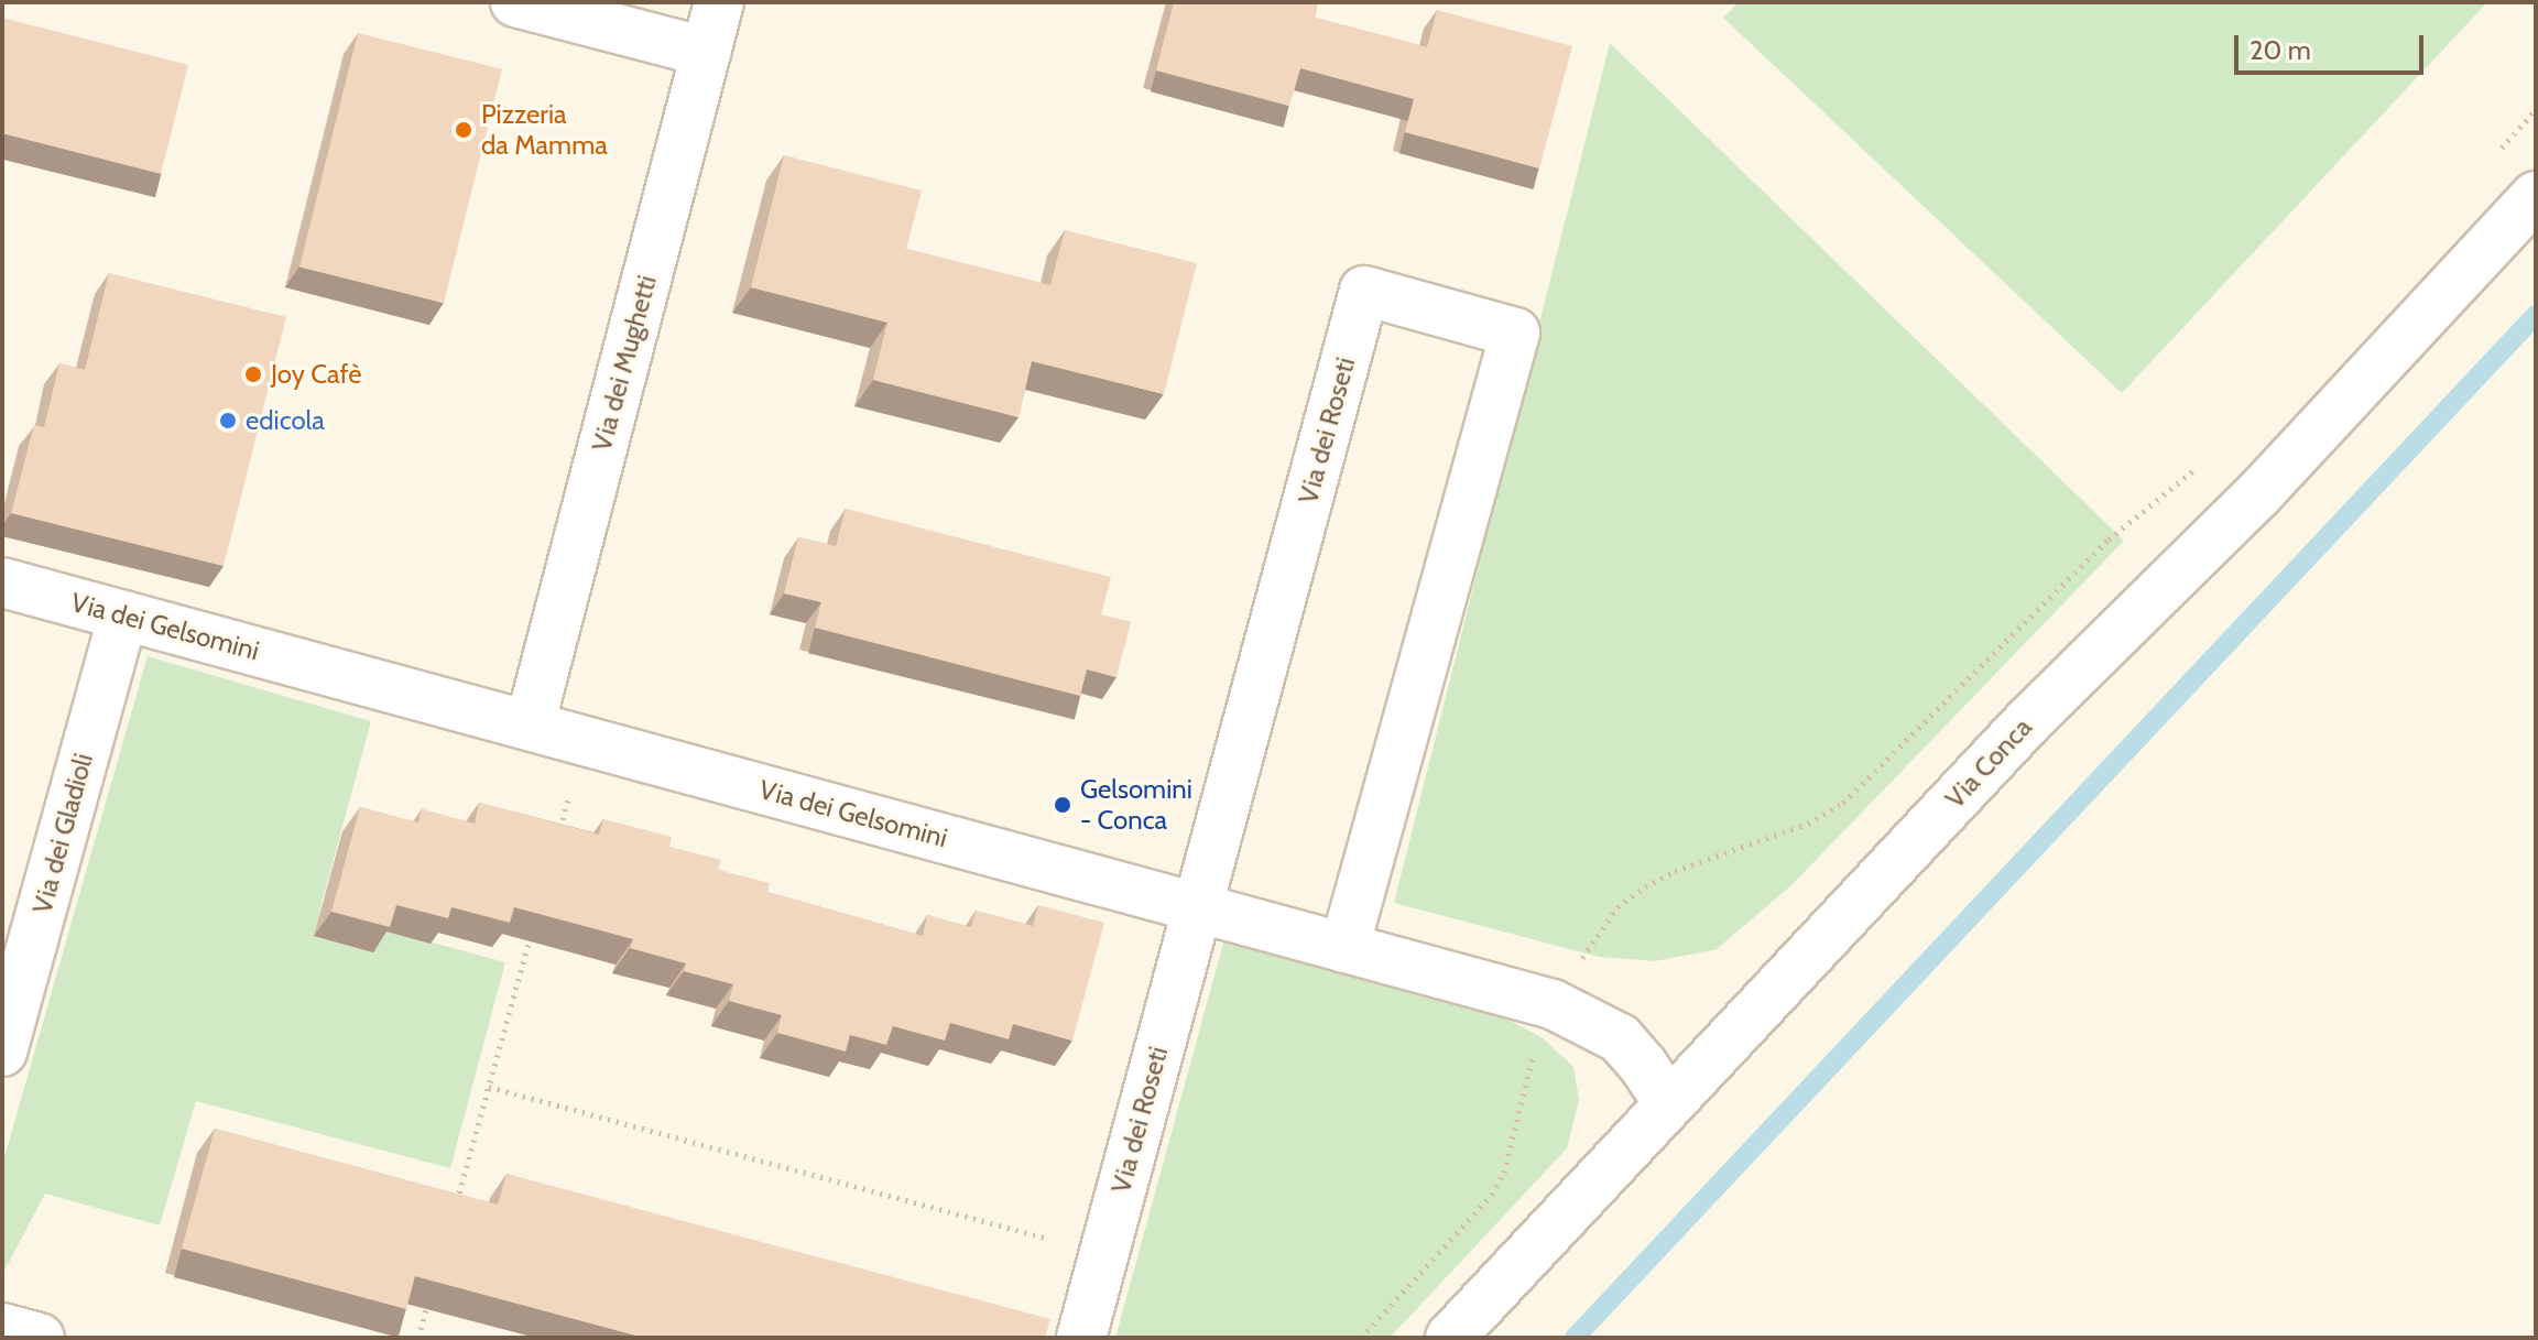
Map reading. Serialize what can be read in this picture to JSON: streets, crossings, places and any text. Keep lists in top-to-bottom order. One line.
{"streets":{"street":["Via dei Mughetti","Via dei Roseti","Via dei Gelsomini","Via Conca","Via dei Gladioli"]},"crossings":[["Via dei Mughetti","Via dei Gelsomini"],["Via dei Roseti","Via dei Gelsomini"],["Via dei Gelsomini","Via Conca"],["Via dei Gelsomini","Via dei Gladioli"]],"places":["Pizzeria da Mamma","Joy Cafè","edicola","Gelsomini - Conca"],"scale_bar":"20 m"}
